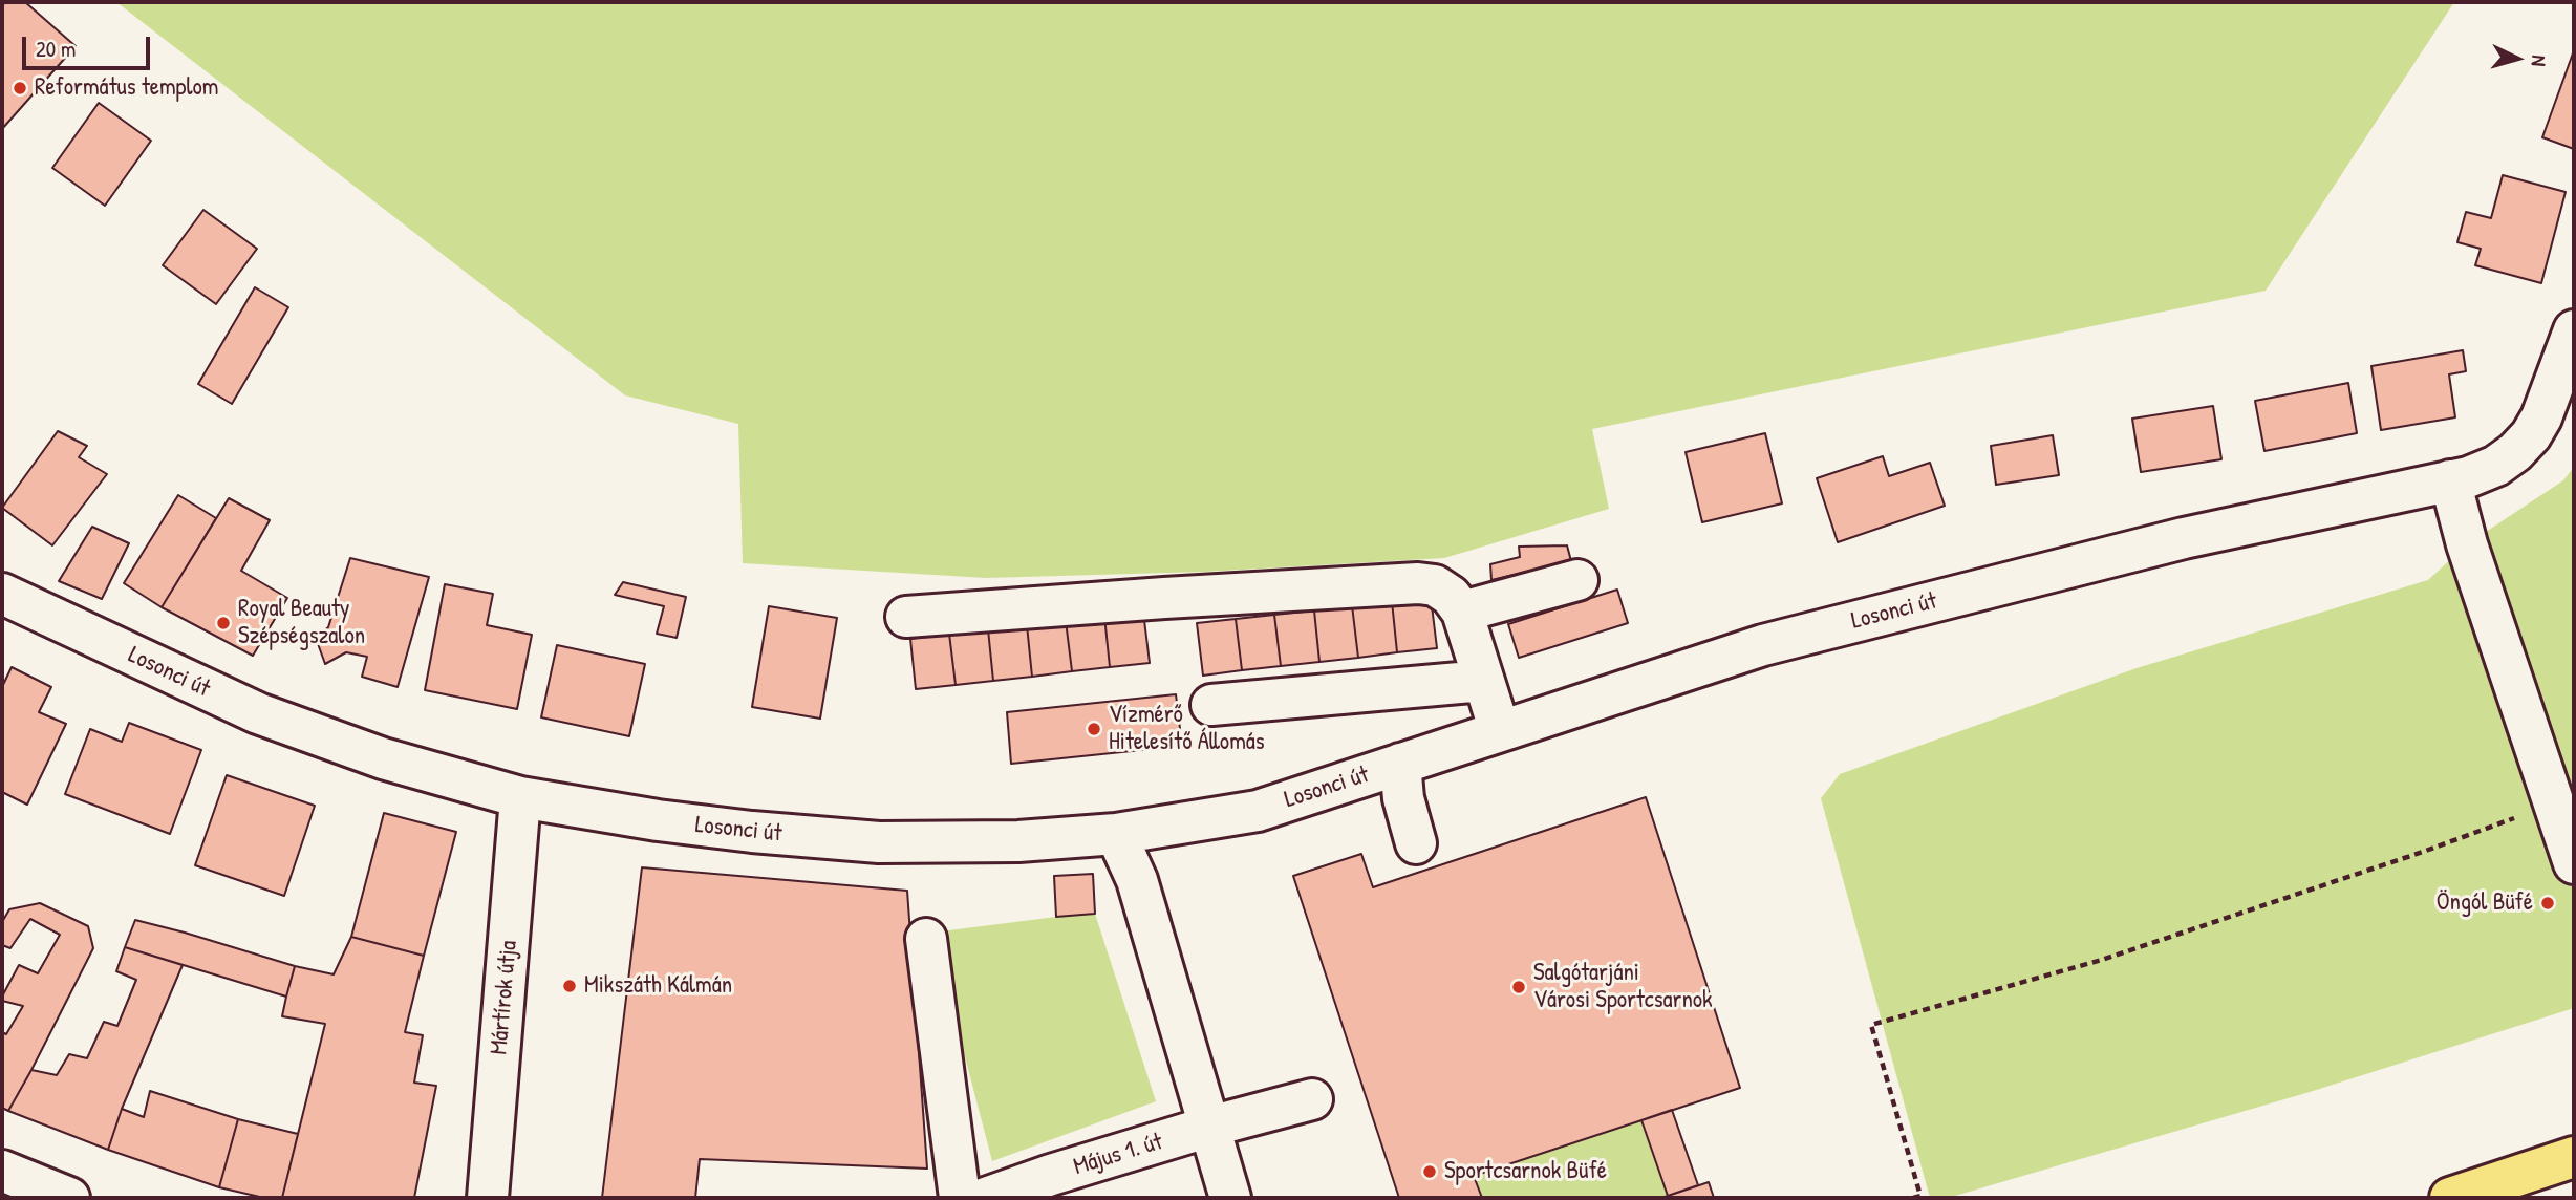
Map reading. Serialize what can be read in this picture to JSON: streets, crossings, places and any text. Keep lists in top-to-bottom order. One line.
{"streets":{"street":["Losonci út","Mártírok útja","Május 1. út"]},"crossings":[["Losonci út","Mártírok útja"]],"places":["Református templom","Royal Beauty Szépségszalon","Vízmérő Hitelesítő Állomás","Öngól Büfé","Mikszáth Kálmán","Salgótarjáni Városi Sportcsarnok","Sportcsarnok Büfé"],"scale_bar":"20 m","north":"right"}
